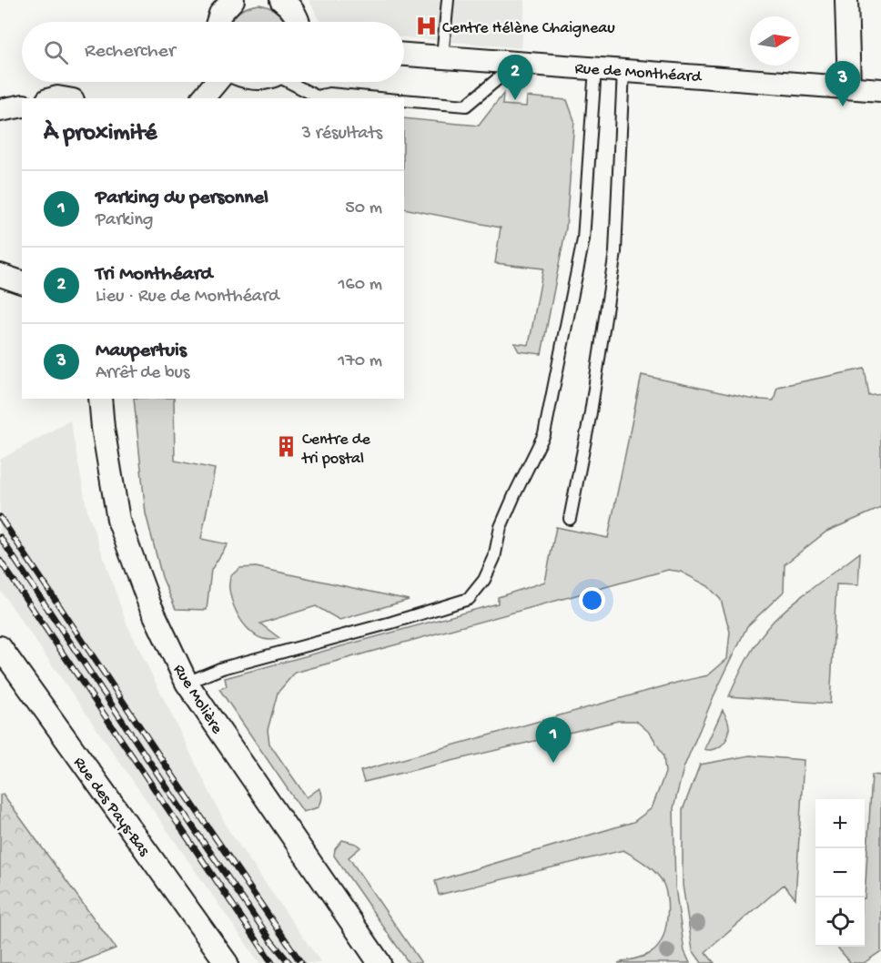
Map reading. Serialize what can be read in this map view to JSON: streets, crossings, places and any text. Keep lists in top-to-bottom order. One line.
{"streets":{"street":["Rue de Monthéard","Rue Molière","Rue des Pays-Bas"]},"places":{"hospital":["Centre Hélène Chaigneau"],"building":["Centre de tri postal"]},"north":"right","page":{"search":"Rechercher","pins":["2","3","1"],"heading":["À proximité","3 résultats"],"list":[{"mark":"1","name":"Parking du personnel","note":"Parking","value":"50 m"},{"mark":"2","name":"Tri Monthéard","note":"Lieu · Rue de Monthéard","value":"160 m"},{"mark":"3","name":"Maupertuis","note":"Arrêt de bus","value":"170 m"}],"map_buttons":["+","−"]}}
